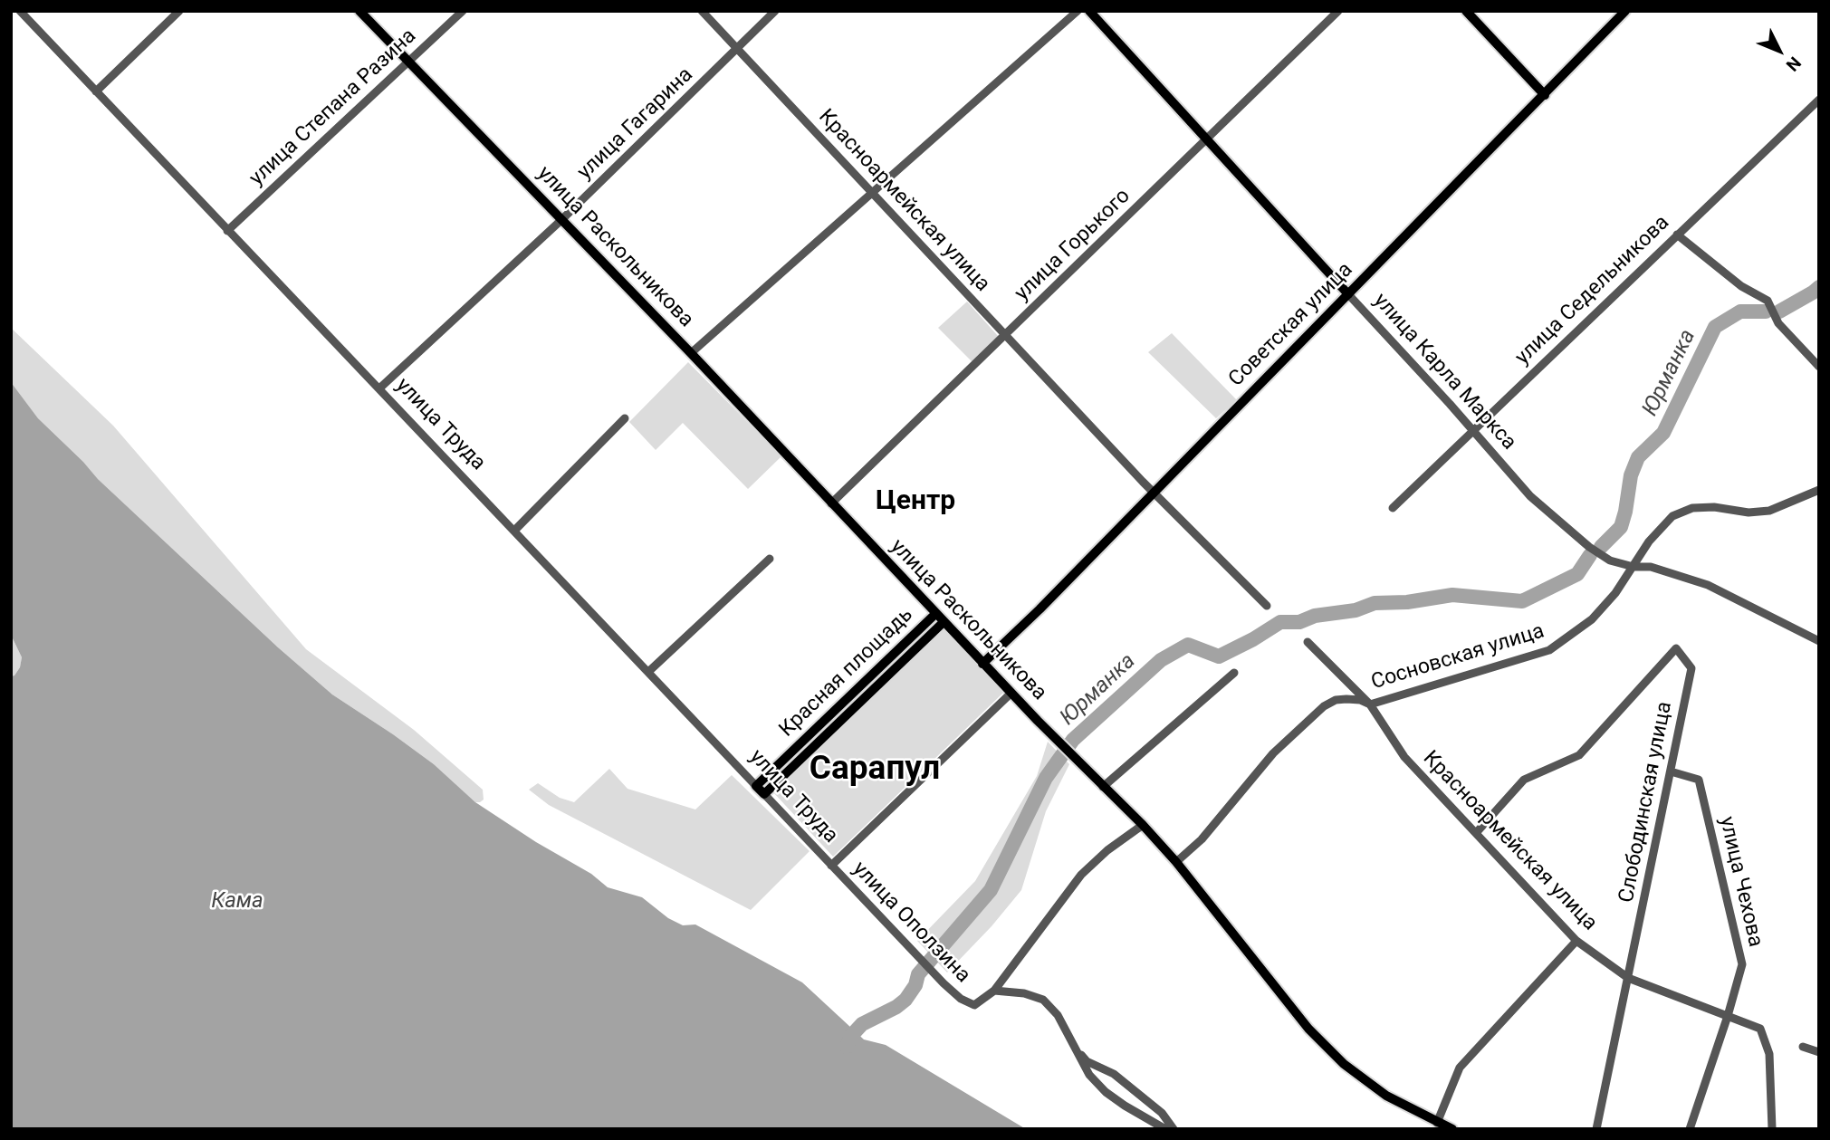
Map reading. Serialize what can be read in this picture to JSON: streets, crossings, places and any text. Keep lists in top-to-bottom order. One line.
{"streets":{"main road":["улица Раскольникова","Советская улица","улица Карла Маркса","улица Труда","Красная площадь"],"street":["улица Степана Разина","улица Гагарина","Красноармейская улица","улица Горького","улица Седельникова","Сосновская улица","Слободинская улица","улица Чехова","улица Оползина"]},"crossings":[["улица Степана Разина","улица Раскольникова"],["улица Степана Разина","улица Труда"],["улица Гагарина","Красноармейская улица"],["улица Гагарина","улица Раскольникова"],["улица Гагарина","улица Труда"],["Красноармейская улица","улица Горького"],["Красноармейская улица","Советская улица"],["Красноармейская улица","Сосновская улица"],["Красноармейская улица","Слободинская улица"],["Красноармейская улица","улица Чехова"],["улица Горького","улица Раскольникова"],["улица Горького","улица Карла Маркса"],["улица Раскольникова","Советская улица"],["улица Раскольникова","Сосновская улица"],["улица Раскольникова","Красная площадь"],["улица Седельникова","улица Карла Маркса"],["Советская улица","улица Карла Маркса"],["улица Карла Маркса","Сосновская улица"],["улица Труда","Красная площадь"],["улица Труда","улица Оползина"],["Слободинская улица","улица Чехова"]],"districts":["Центр","Сарапул"],"water":["Юрманка","Кама"],"north":"bottom right"}
